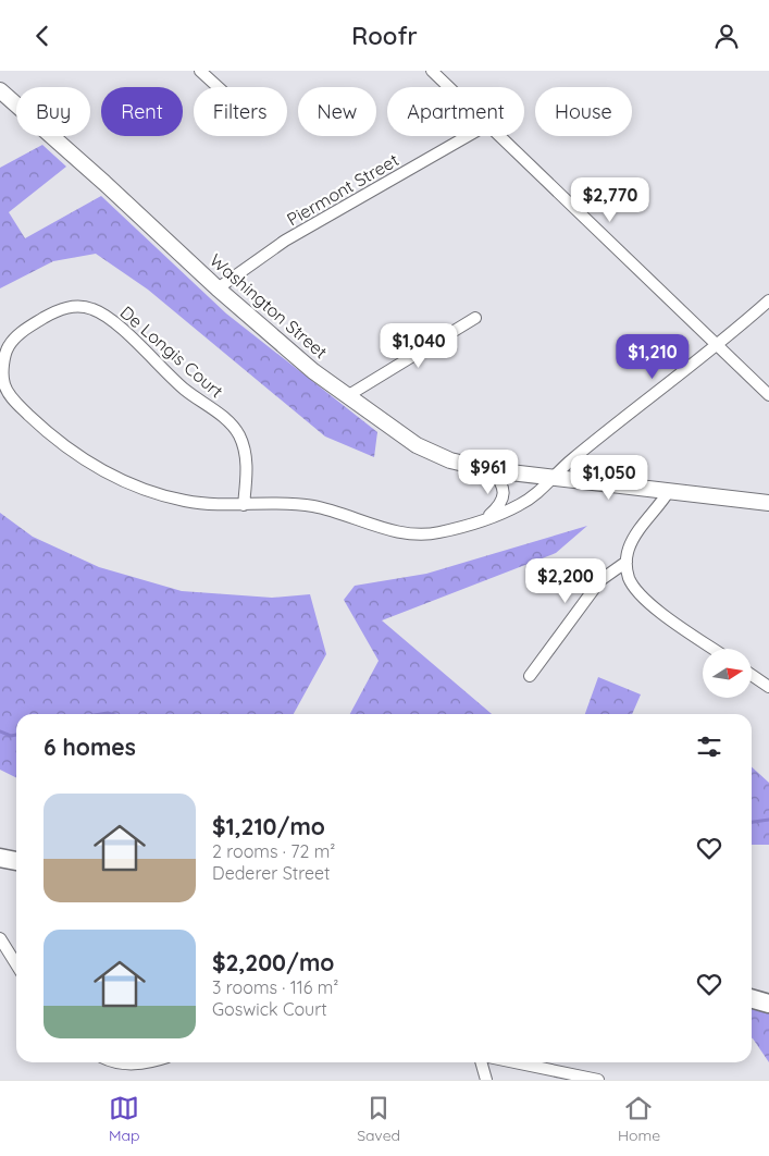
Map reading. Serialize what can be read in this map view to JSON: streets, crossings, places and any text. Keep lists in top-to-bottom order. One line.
{"streets":{"main road":["Washington Street"],"street":["Piermont Street","De Longis Court"]},"crossings":[["Piermont Street","Washington Street"],["Washington Street","De Longis Court"]],"north":"right","page":{"header":"Roofr","chip":["Buy","Rent","Filters","New","Apartment","House"],"price":["$2,770","$1,040","$1,210","$961","$1,050","$2,200"],"heading":"6 homes","list":[{"name":"$1,210/mo","note":"2 rooms · 72 m² · Dederer Street"},{"name":"$2,200/mo","note":"3 rooms · 116 m² · Goswick Court"}],"tabs":["Map","Saved","Home"]}}
